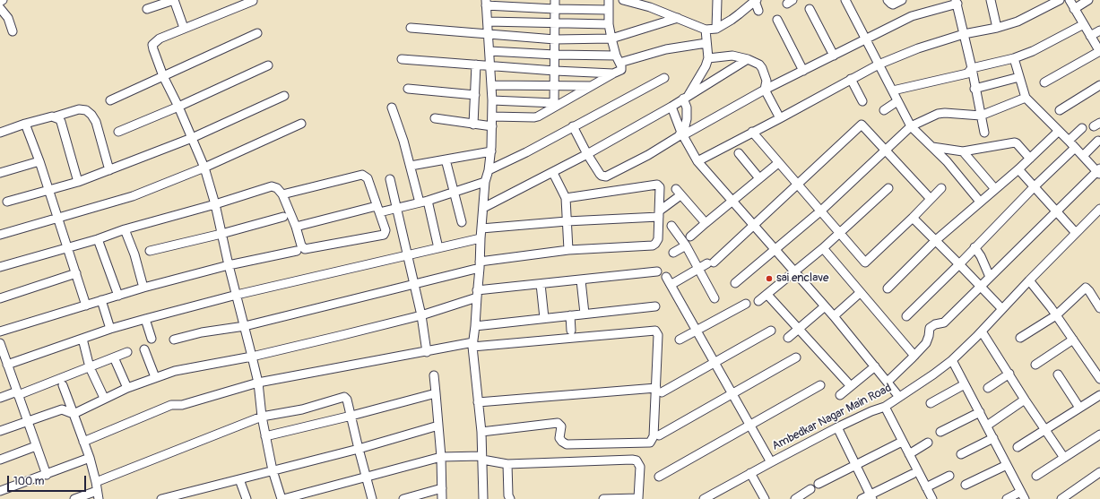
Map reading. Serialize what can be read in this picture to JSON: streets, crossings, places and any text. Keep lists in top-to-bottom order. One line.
{"streets":{"street":["Ambedkar Nagar Main Road"]},"places":["sai enclave"],"scale_bar":"100 m"}
